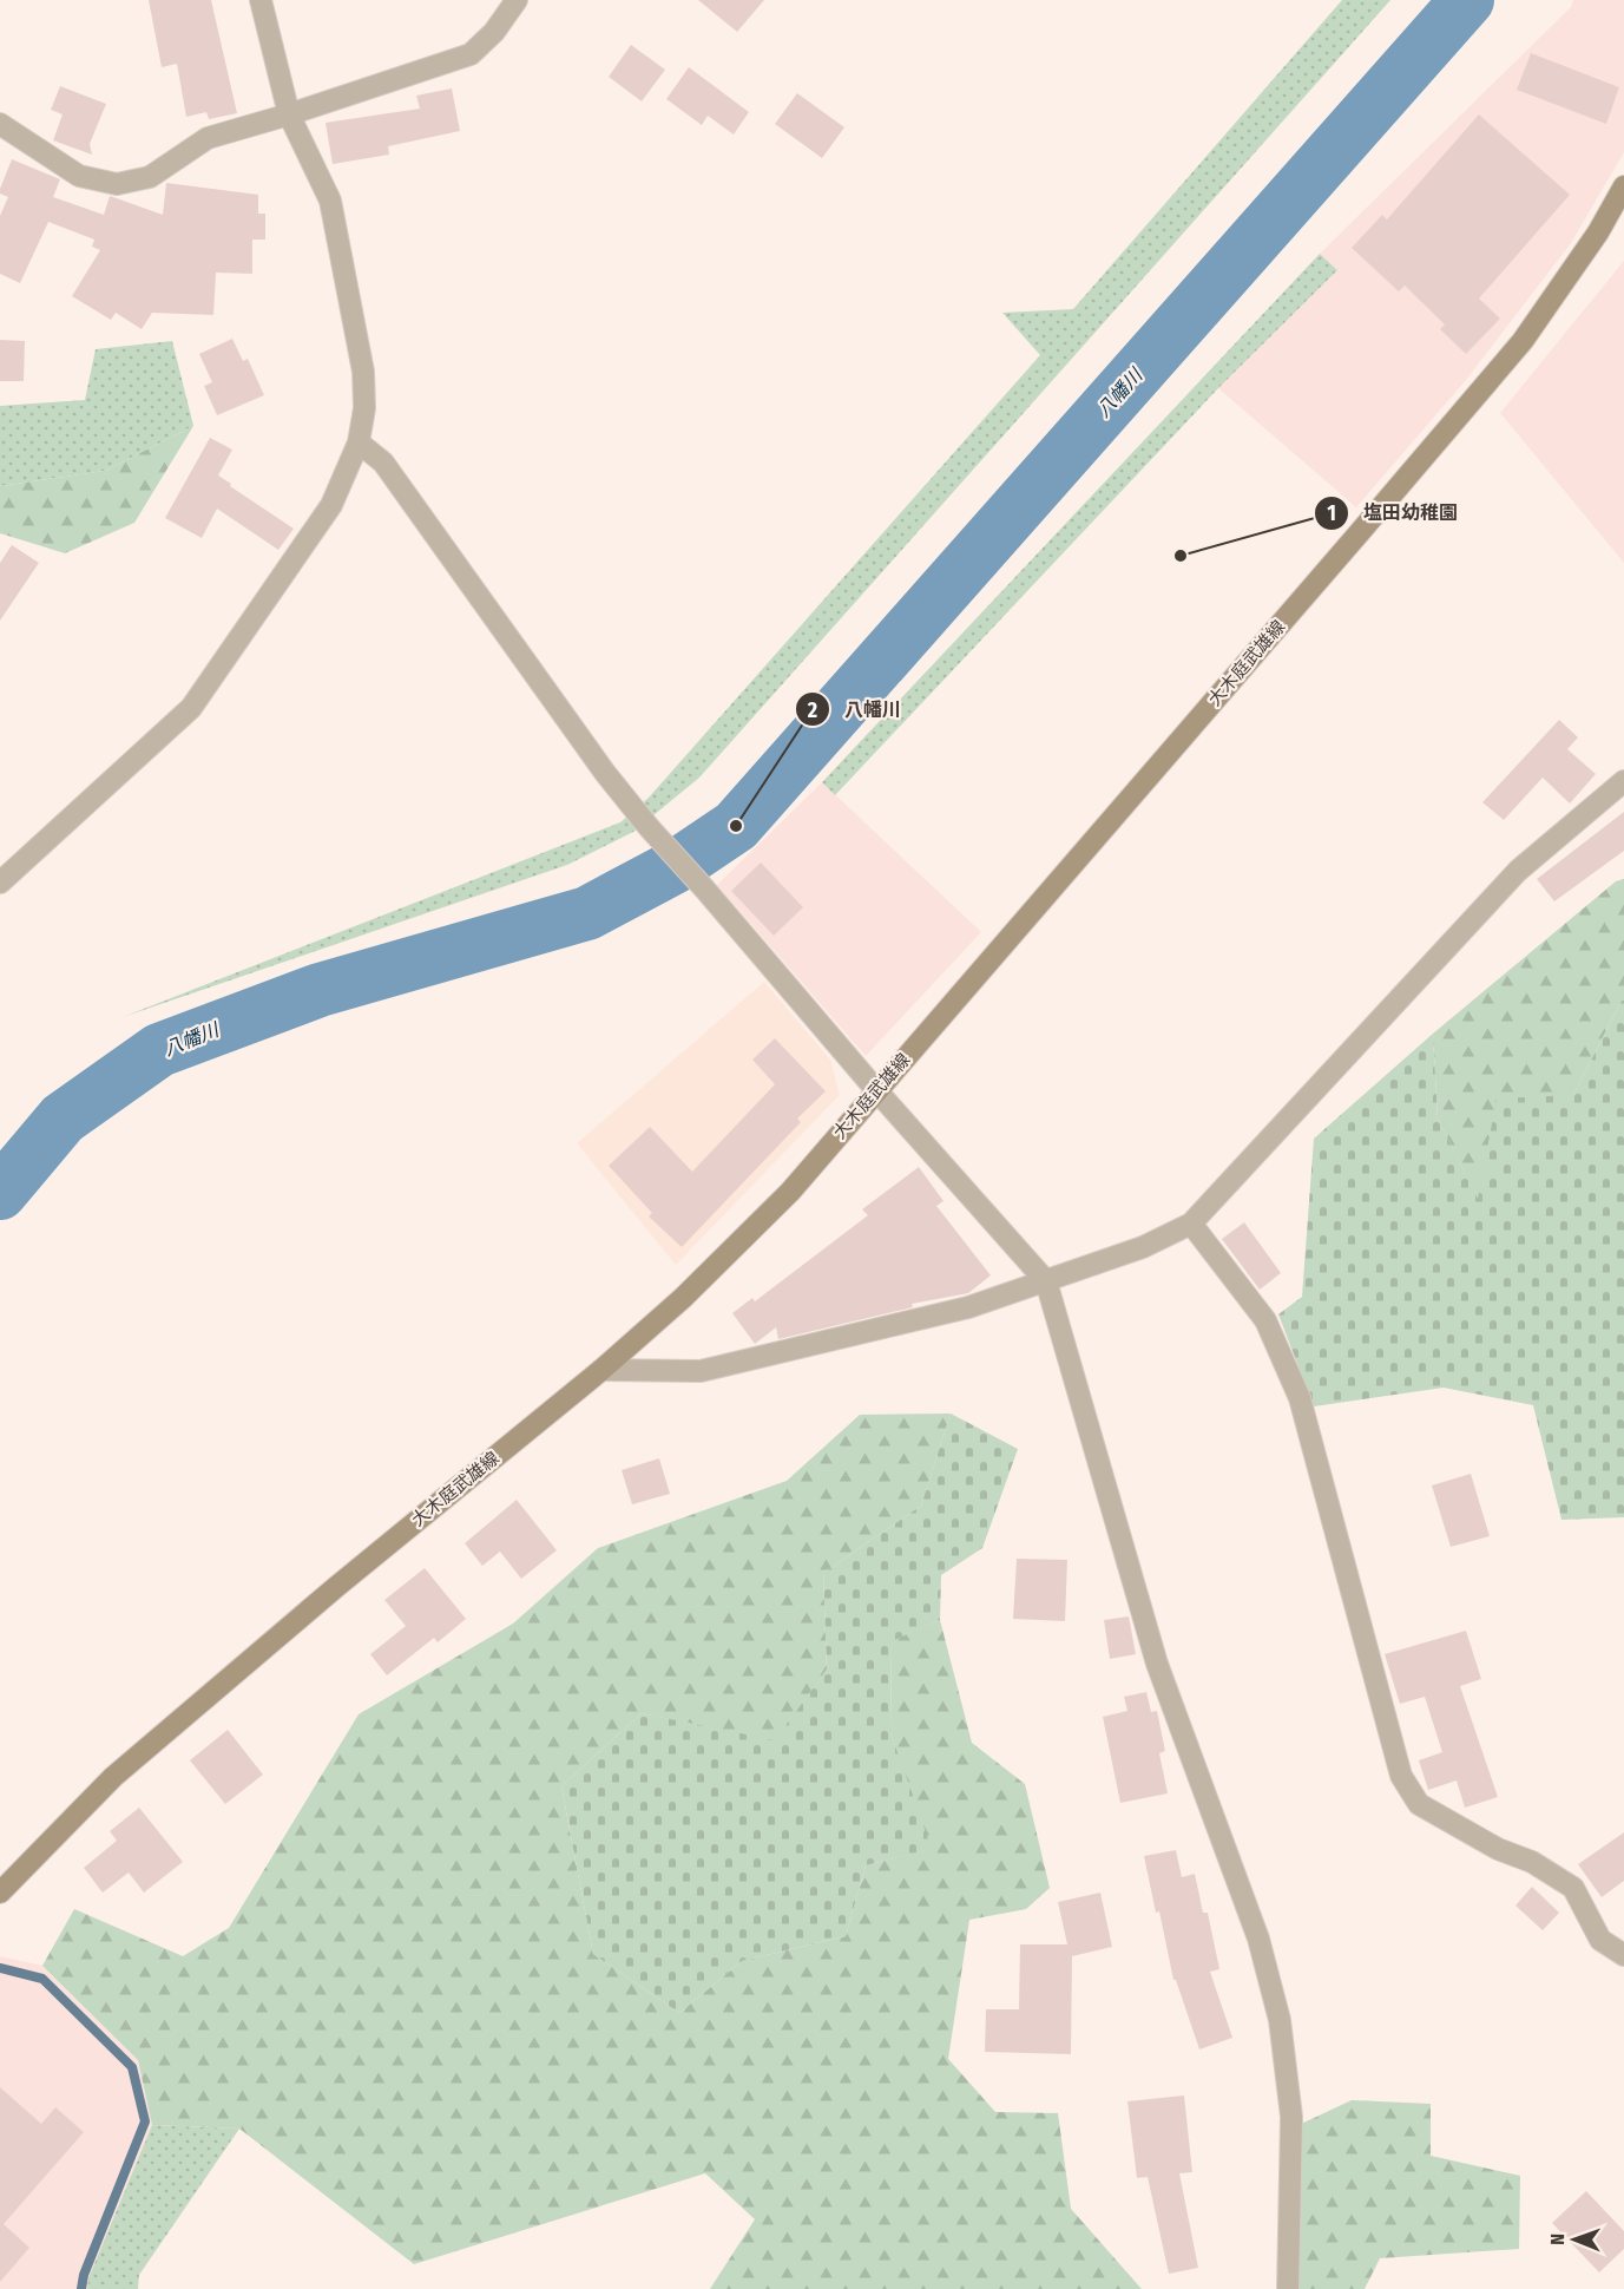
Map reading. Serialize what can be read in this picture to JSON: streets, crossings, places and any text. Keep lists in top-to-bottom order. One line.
{"streets":{"main road":["大木庭武雄線"]},"water":["八幡川"],"places":["塩田幼稚園","八幡川"],"north":"left"}
